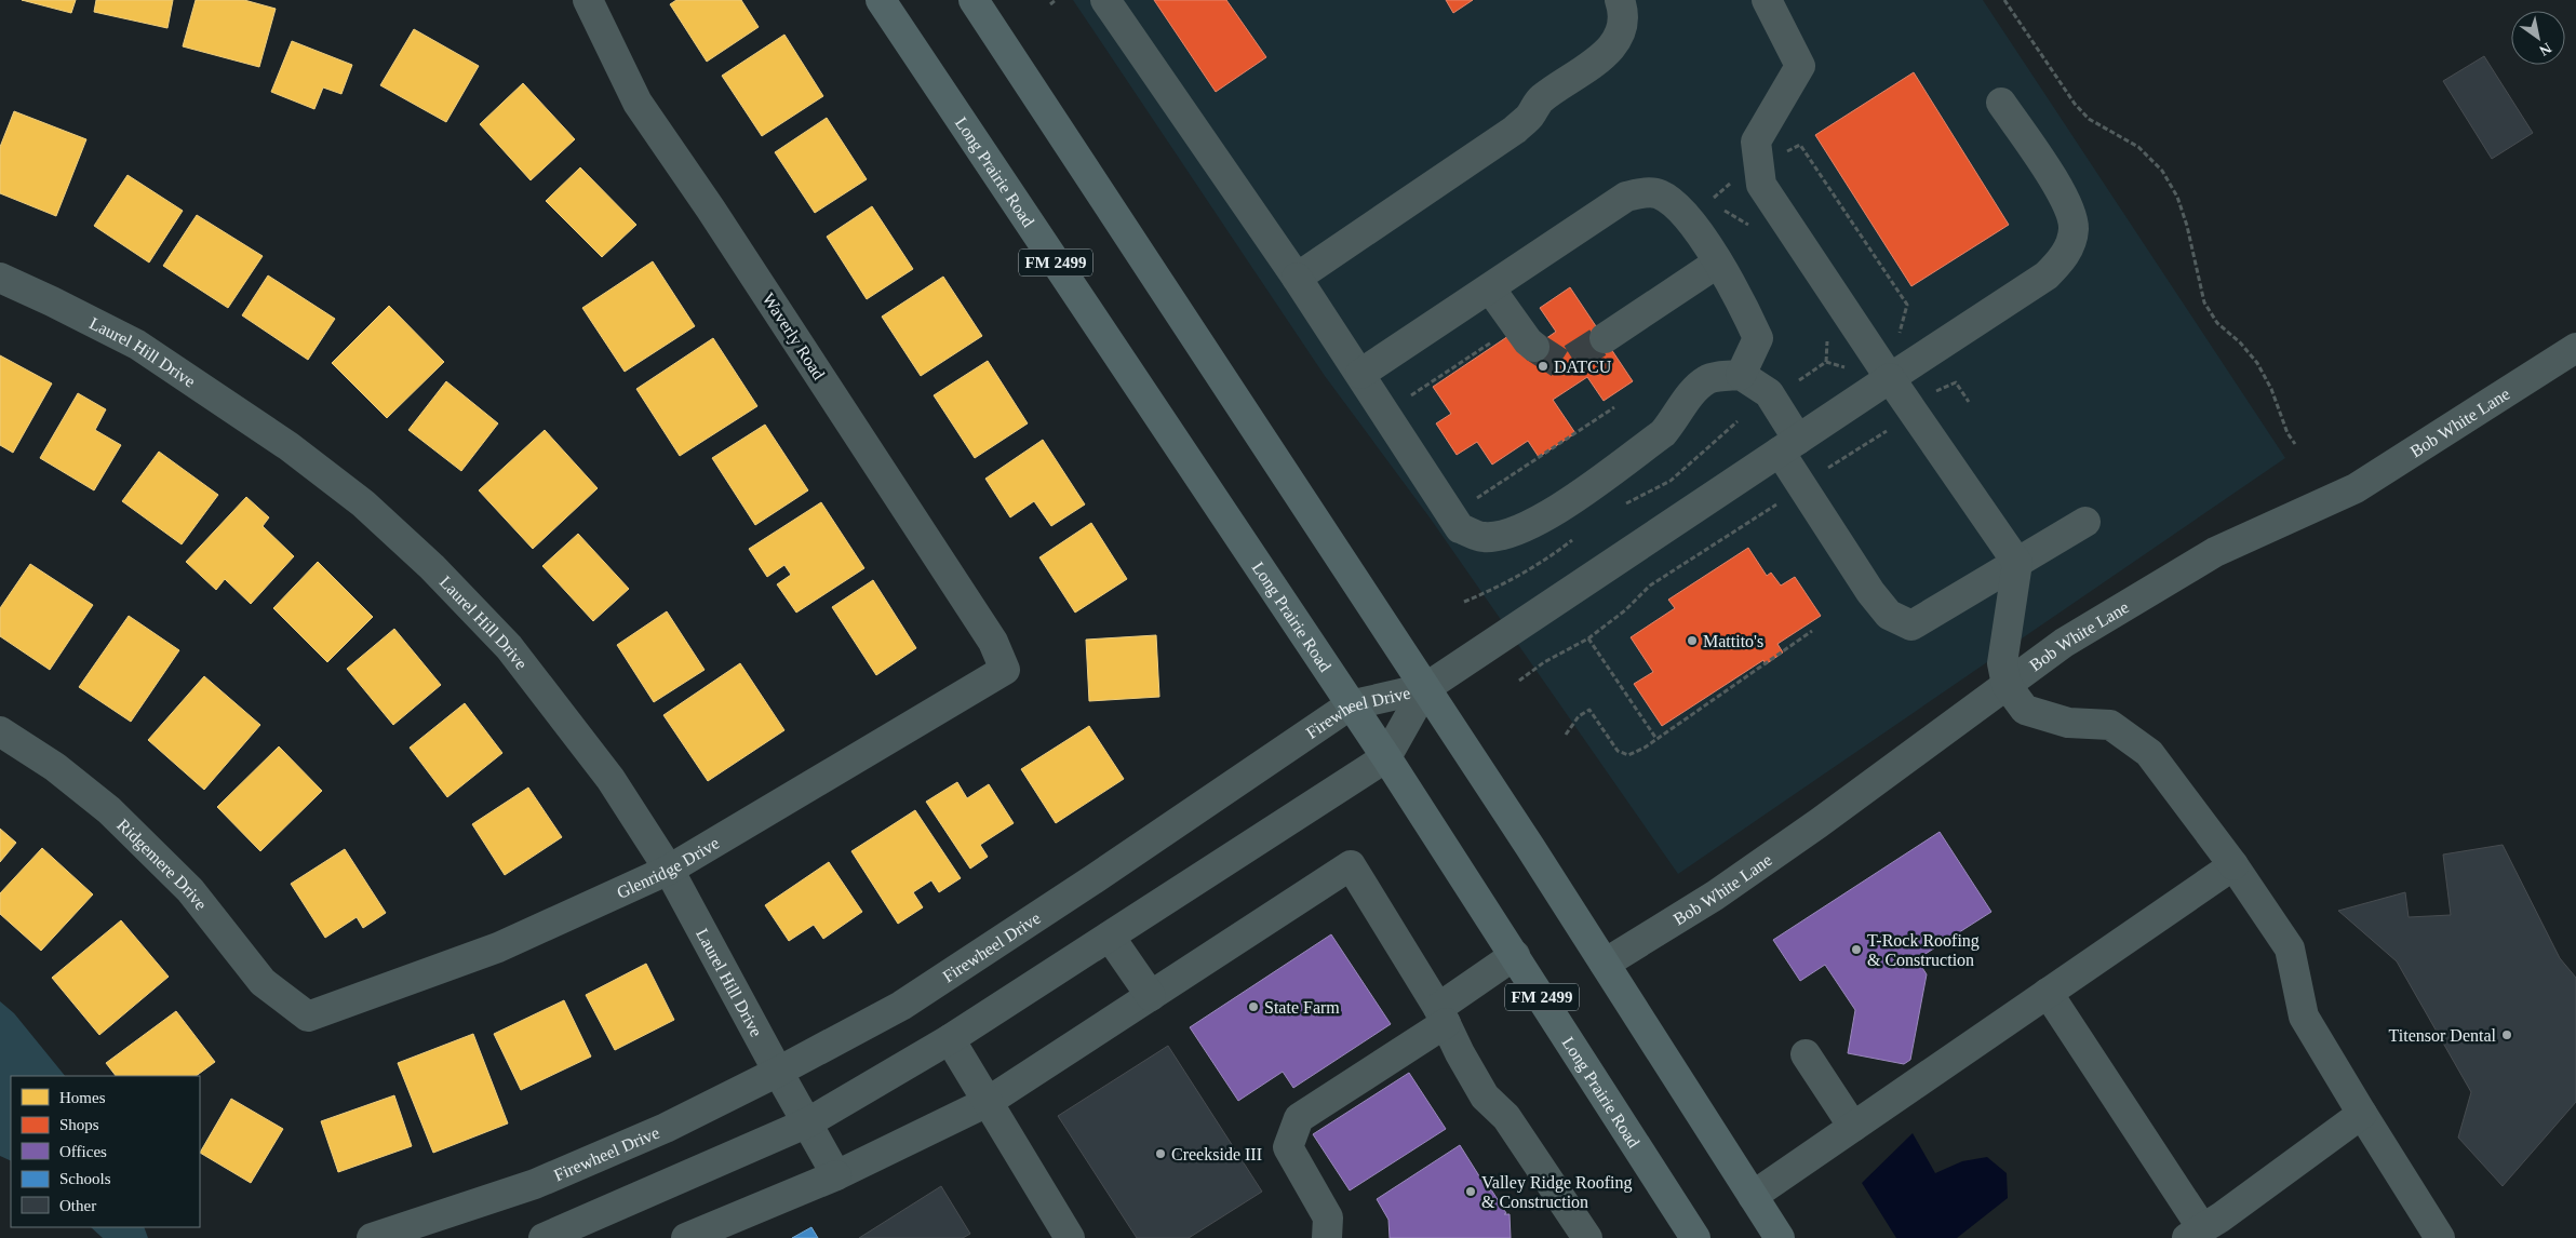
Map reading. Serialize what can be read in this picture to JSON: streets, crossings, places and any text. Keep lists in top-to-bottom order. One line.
{"streets":{"main road":["Long Prairie Road","FM 2499"],"street":["Waverly Road","Laurel Hill Drive","Bob White Lane","Firewheel Drive","Ridgemere Drive","Glenridge Drive"]},"crossings":[["Long Prairie Road","Firewheel Drive"],["Waverly Road","Glenridge Drive"],["Laurel Hill Drive","Firewheel Drive"],["Laurel Hill Drive","Glenridge Drive"],["Ridgemere Drive","Glenridge Drive"]],"places":["DATCU","Mattito's","T-Rock Roofing & Construction","State Farm","Titensor Dental","Creekside III","Valley Ridge Roofing & Construction"],"legend":["Homes","Shops","Offices","Schools","Other"],"north":"bottom right"}
